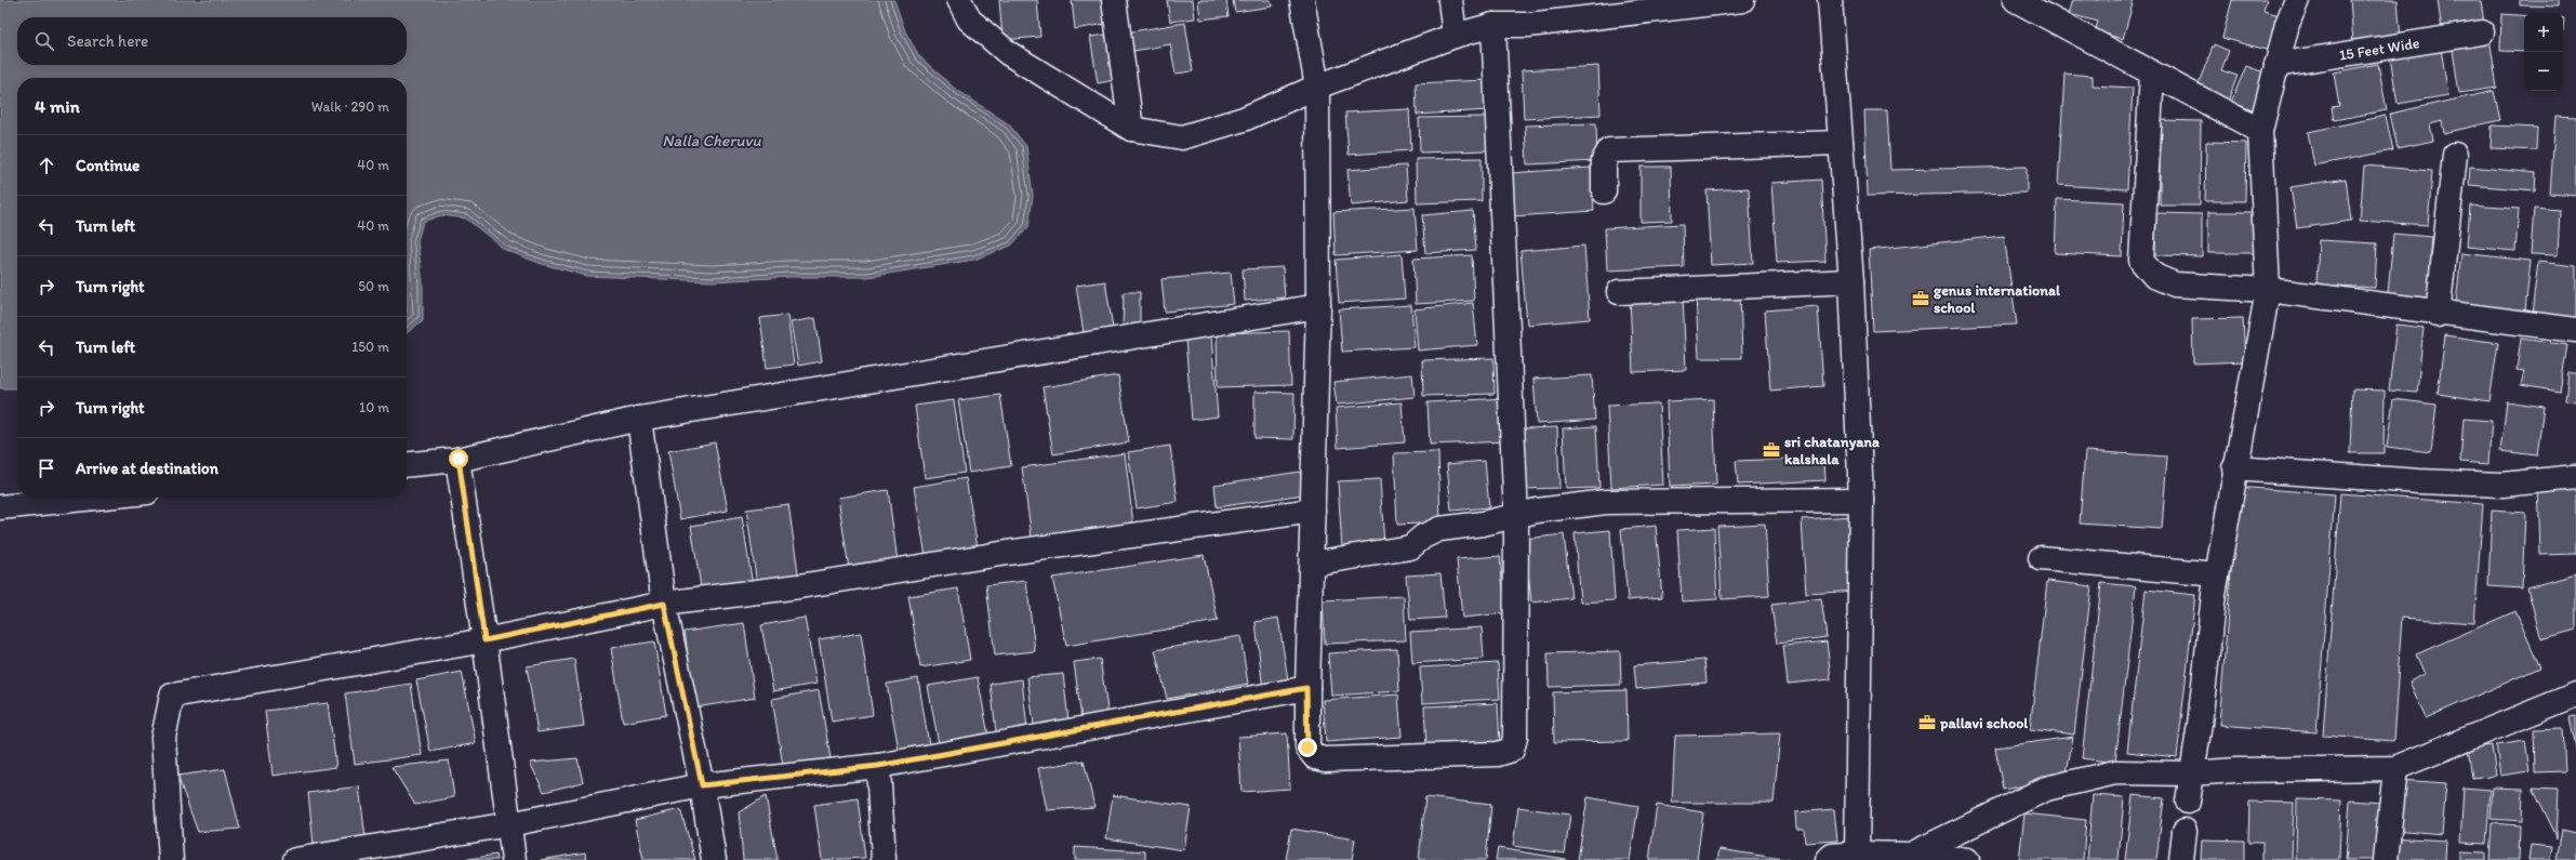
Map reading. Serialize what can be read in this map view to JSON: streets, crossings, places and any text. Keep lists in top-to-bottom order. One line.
{"streets":{"street":["15 Feet Wide"]},"water":["Nalla Cheruvu"],"places":{"office":["genus international school","sri chatanyana kalshala","pallavi school"]},"page":{"map_buttons":["+","−"],"search":"Search here","heading":["4 min","Walk · 290 m"],"list":[["Continue","40 m"],["Turn left","40 m"],["Turn right","50 m"],["Turn left","150 m"],["Turn right","10 m"],"Arrive at destination"]}}
